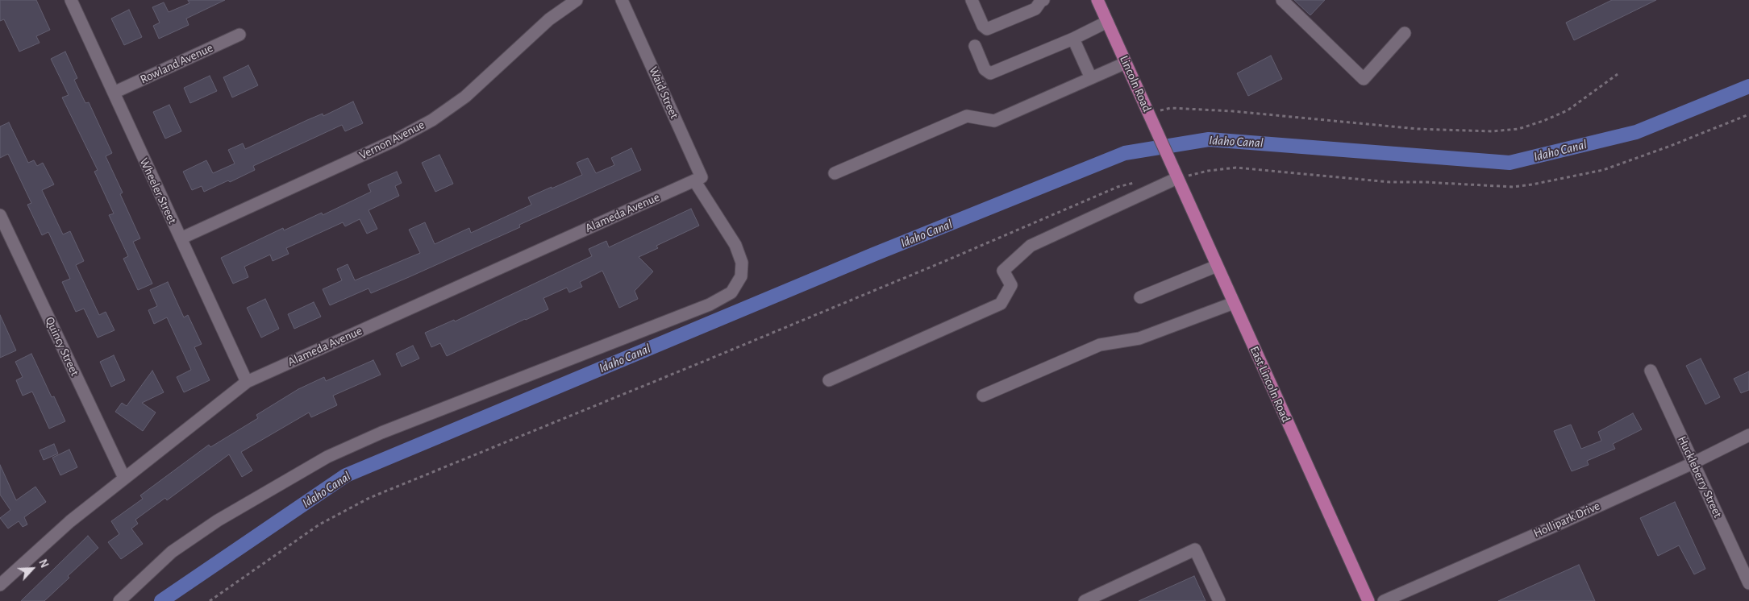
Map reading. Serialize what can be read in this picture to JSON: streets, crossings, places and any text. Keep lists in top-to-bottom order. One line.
{"streets":{"main road":["Lincoln Road","East Lincoln Road"],"street":["Rowland Avenue","Waid Street","Vernon Avenue","Wheeler Street","Alameda Avenue","Quincy Street","Huckleberry Street","Hollipark Drive"]},"crossings":[["Rowland Avenue","Wheeler Street"],["Lincoln Road","East Lincoln Road"],["Waid Street","Alameda Avenue"],["Vernon Avenue","Wheeler Street"],["Wheeler Street","Alameda Avenue"],["Alameda Avenue","Quincy Street"],["Huckleberry Street","Hollipark Drive"]],"water":["Idaho Canal"],"north":"top right"}
